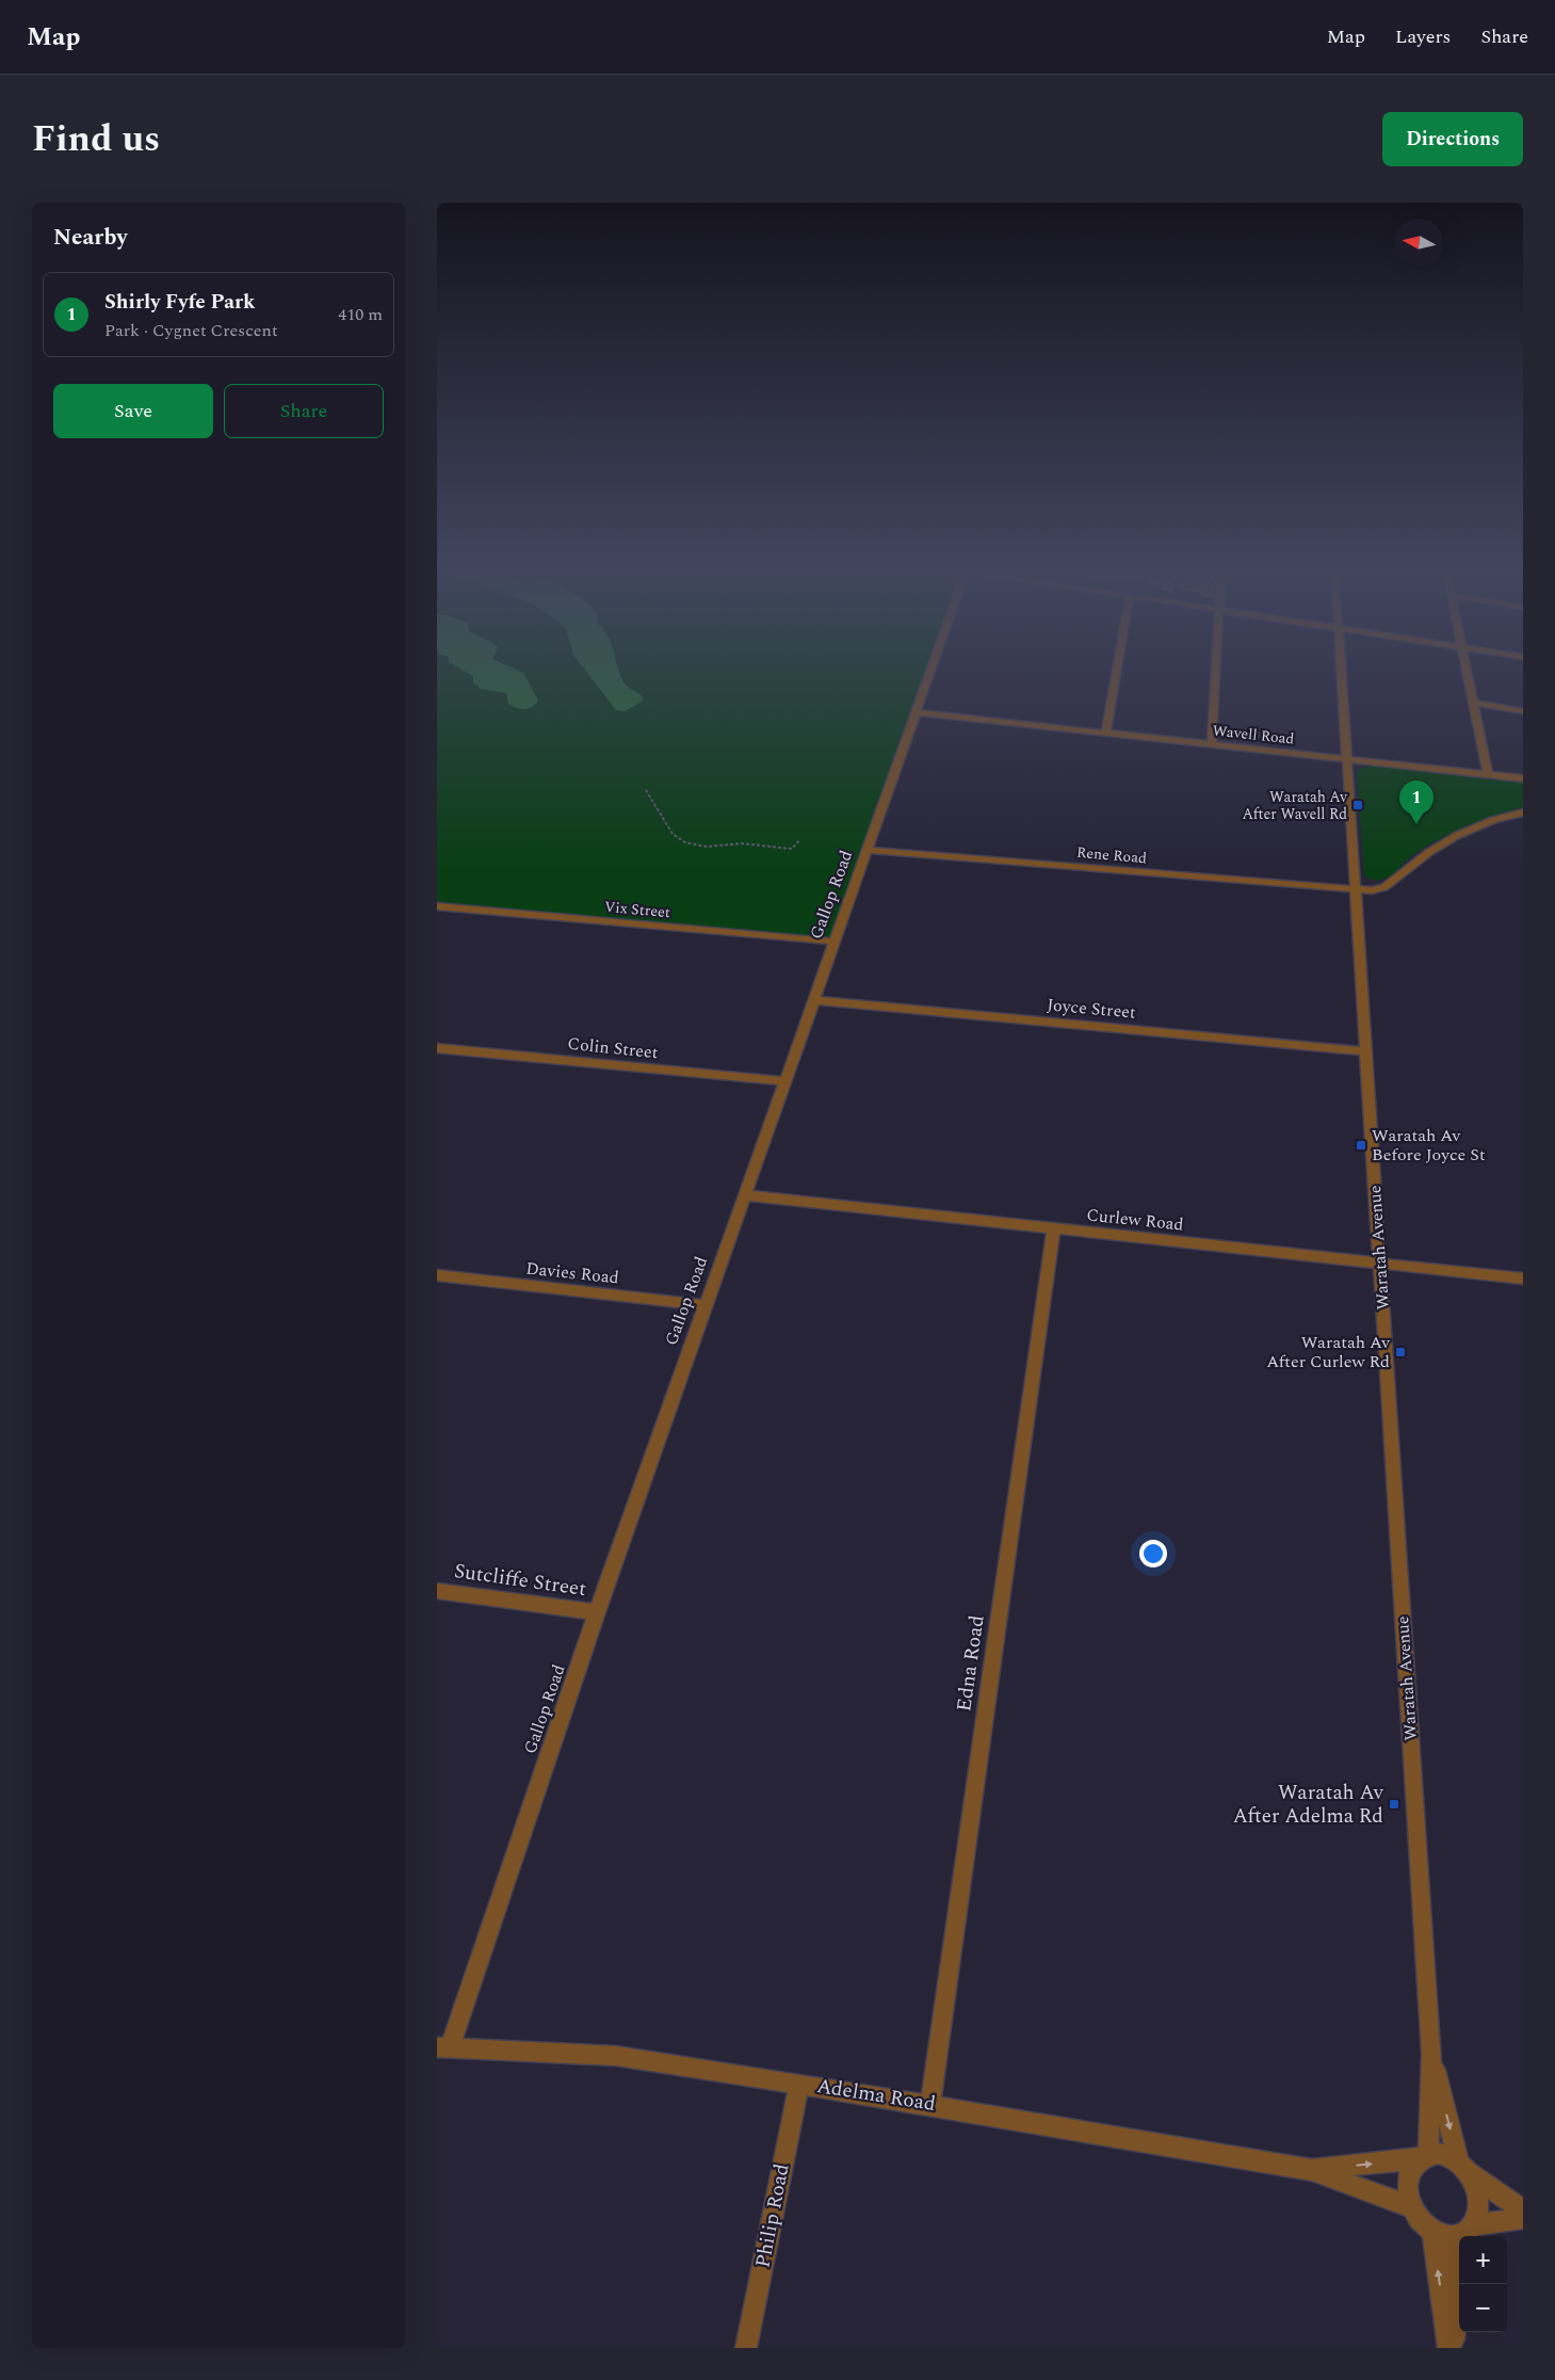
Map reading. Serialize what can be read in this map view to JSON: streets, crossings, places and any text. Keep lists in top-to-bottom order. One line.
{"streets":{"street":["Wavell Road","Rene Road","Gallop Road","Vix Street","Joyce Street","Colin Street","Curlew Road","Waratah Avenue","Davies Road","Sutcliffe Street","Edna Road","Adelma Road","Philip Road"]},"crossings":[["Wavell Road","Gallop Road"],["Wavell Road","Waratah Avenue"],["Rene Road","Gallop Road"],["Rene Road","Waratah Avenue"],["Gallop Road","Vix Street"],["Gallop Road","Joyce Street"],["Gallop Road","Colin Street"],["Gallop Road","Curlew Road"],["Gallop Road","Davies Road"],["Gallop Road","Sutcliffe Street"],["Gallop Road","Adelma Road"],["Joyce Street","Waratah Avenue"],["Curlew Road","Waratah Avenue"],["Curlew Road","Edna Road"],["Waratah Avenue","Adelma Road"],["Edna Road","Adelma Road"],["Adelma Road","Philip Road"]],"places":{"transit":["Waratah Av After Wavell Rd","Waratah Av Before Joyce St","Waratah Av After Curlew Rd","Waratah Av After Adelma Rd"]},"north":"left","page":{"header":"Map","nav":["Map","Layers","Share"],"title":"Find us","buttons":["Directions",["Save","Share"]],"heading":"Nearby","list":[{"mark":"1","name":"Shirly Fyfe Park","note":"Park · Cygnet Crescent","value":"410 m"}],"pins":"1","map_buttons":["+","−"]}}
